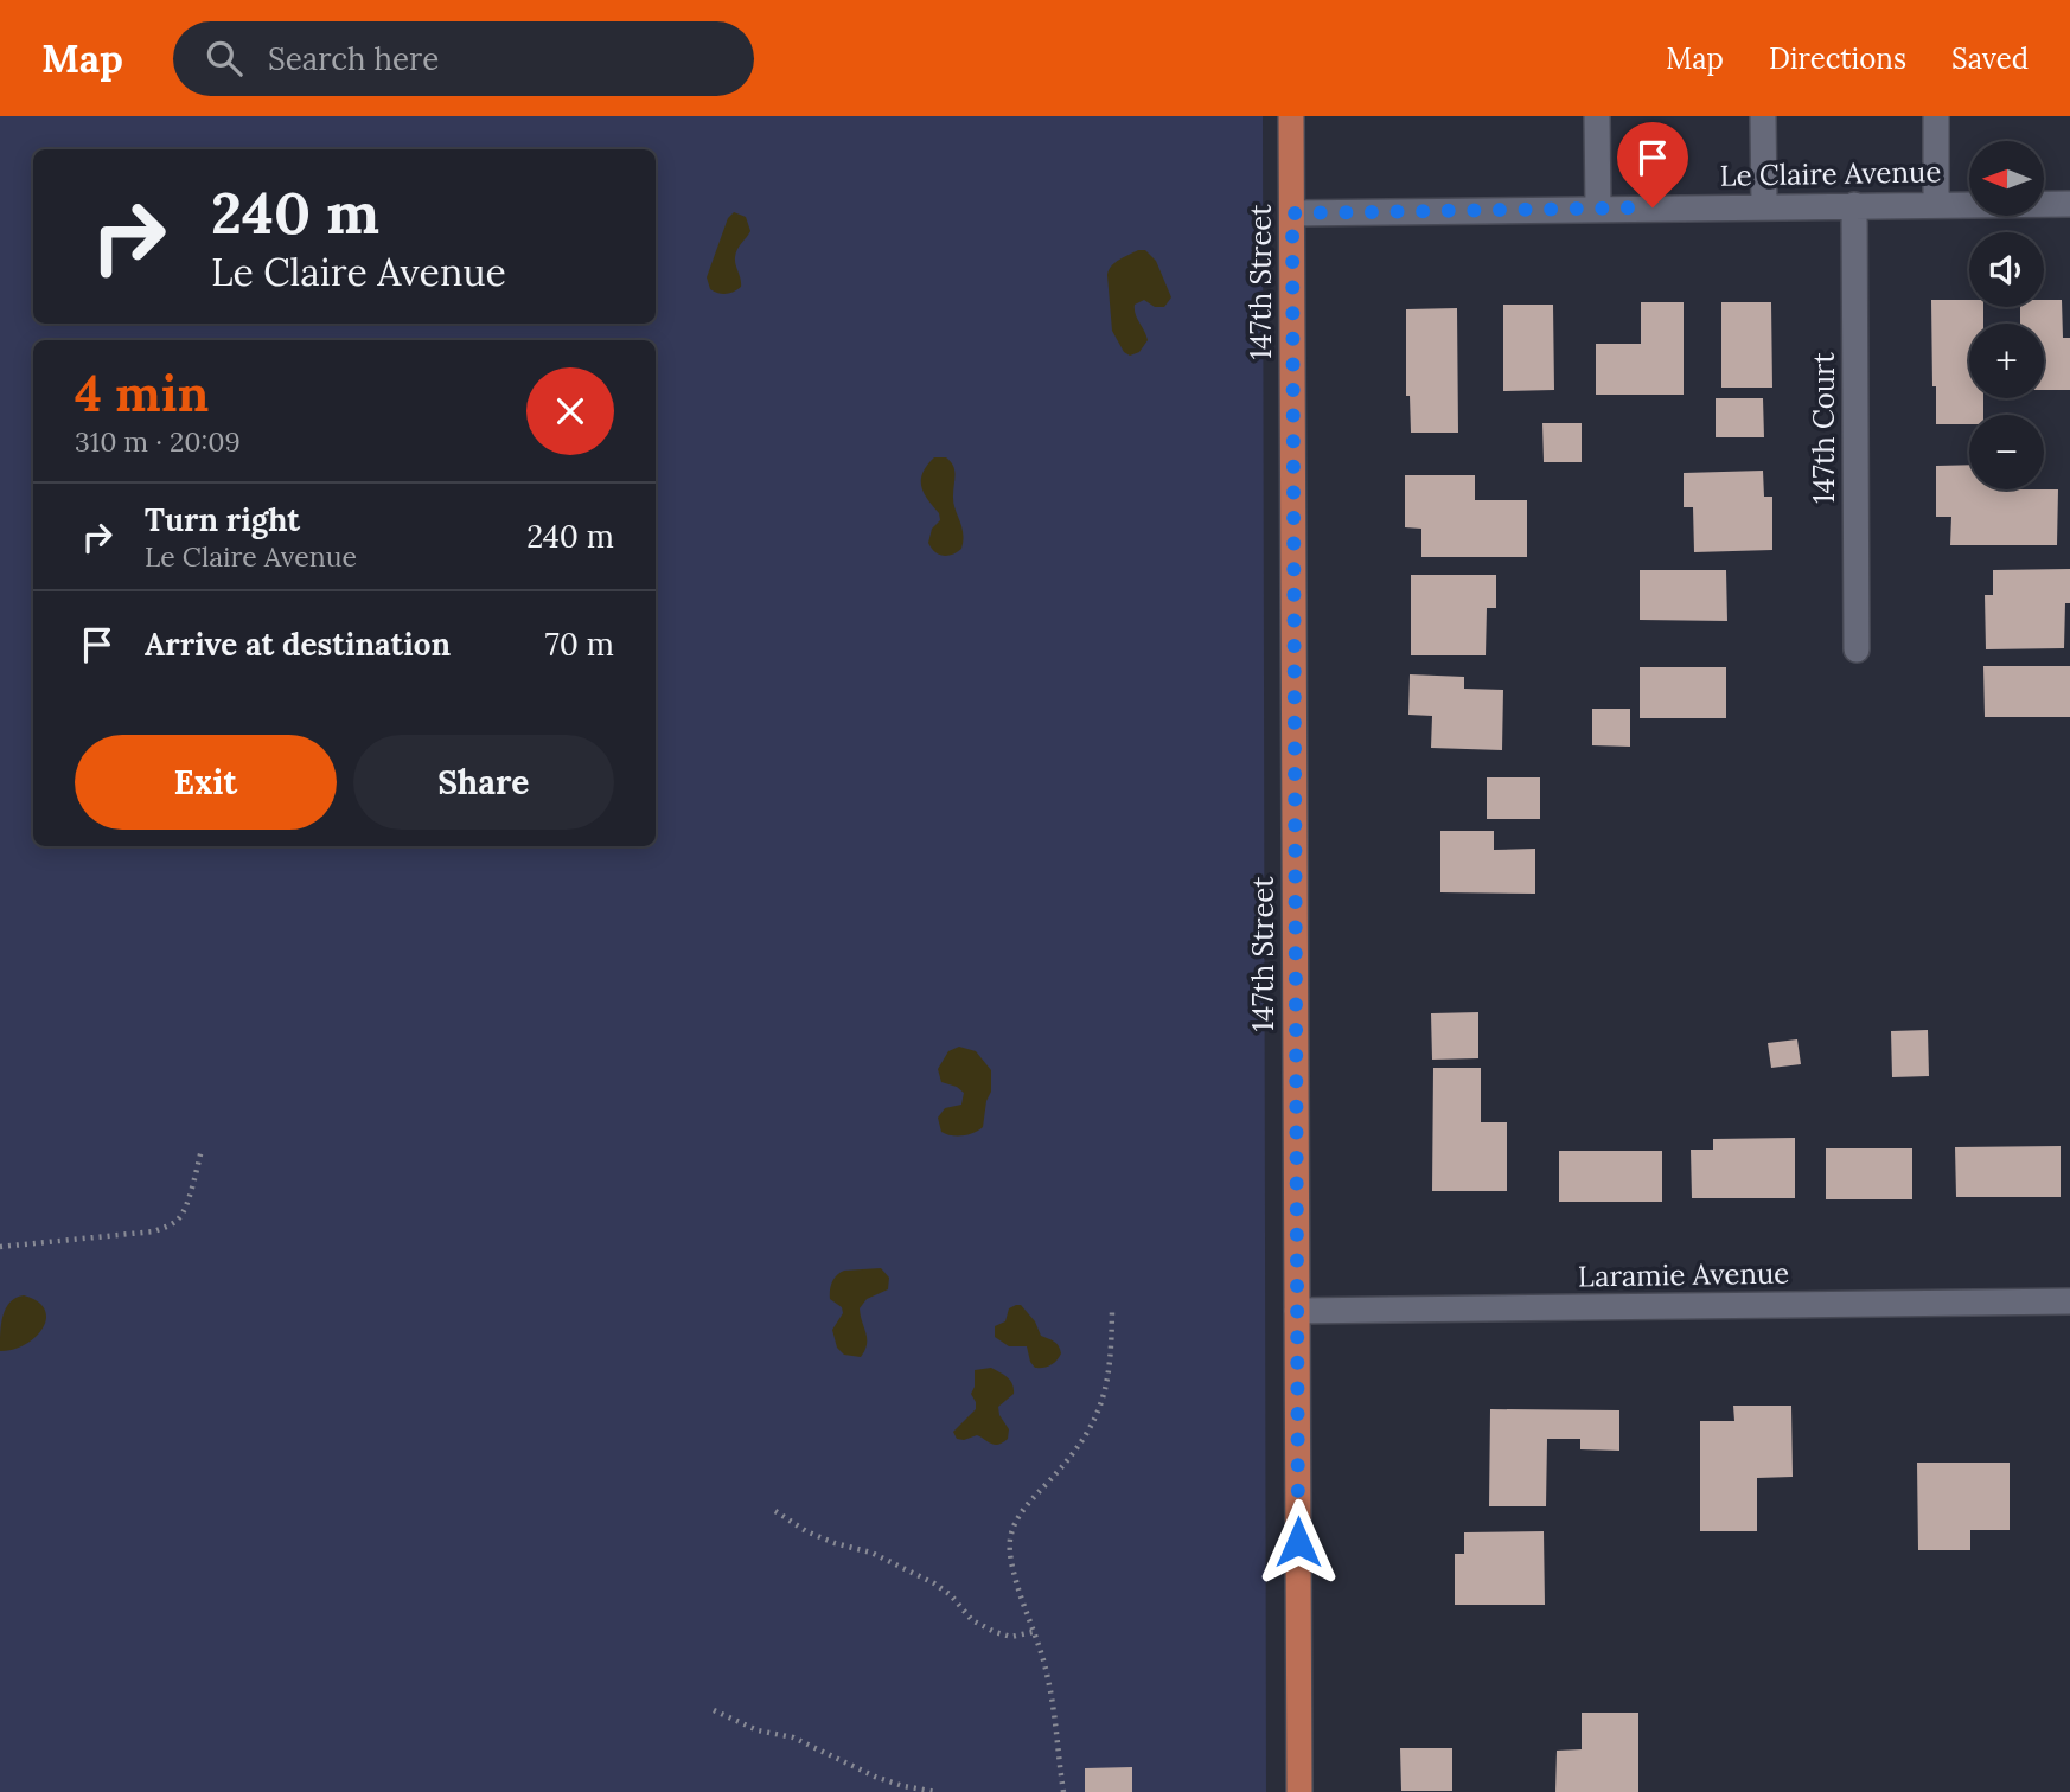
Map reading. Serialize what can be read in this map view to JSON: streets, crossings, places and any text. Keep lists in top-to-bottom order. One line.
{"streets":{"main road":["147th Street"],"street":["Le Claire Avenue","147th Court","Laramie Avenue"]},"crossings":[["Le Claire Avenue","147th Street"],["Le Claire Avenue","147th Court"],["147th Street","Laramie Avenue"]],"north":"left","page":{"header":"Map","search":"Search here","nav":["Map","Directions","Saved"],"map_buttons":["+","−"],"turn":["240 m","Le Claire Avenue"],"heading":["4 min","310 m · 20:09"],"list":[{"name":"Turn right","note":"Le Claire Avenue","value":"240 m"},{"name":"Arrive at destination","value":"70 m"}],"buttons":["Exit","Share"]}}
